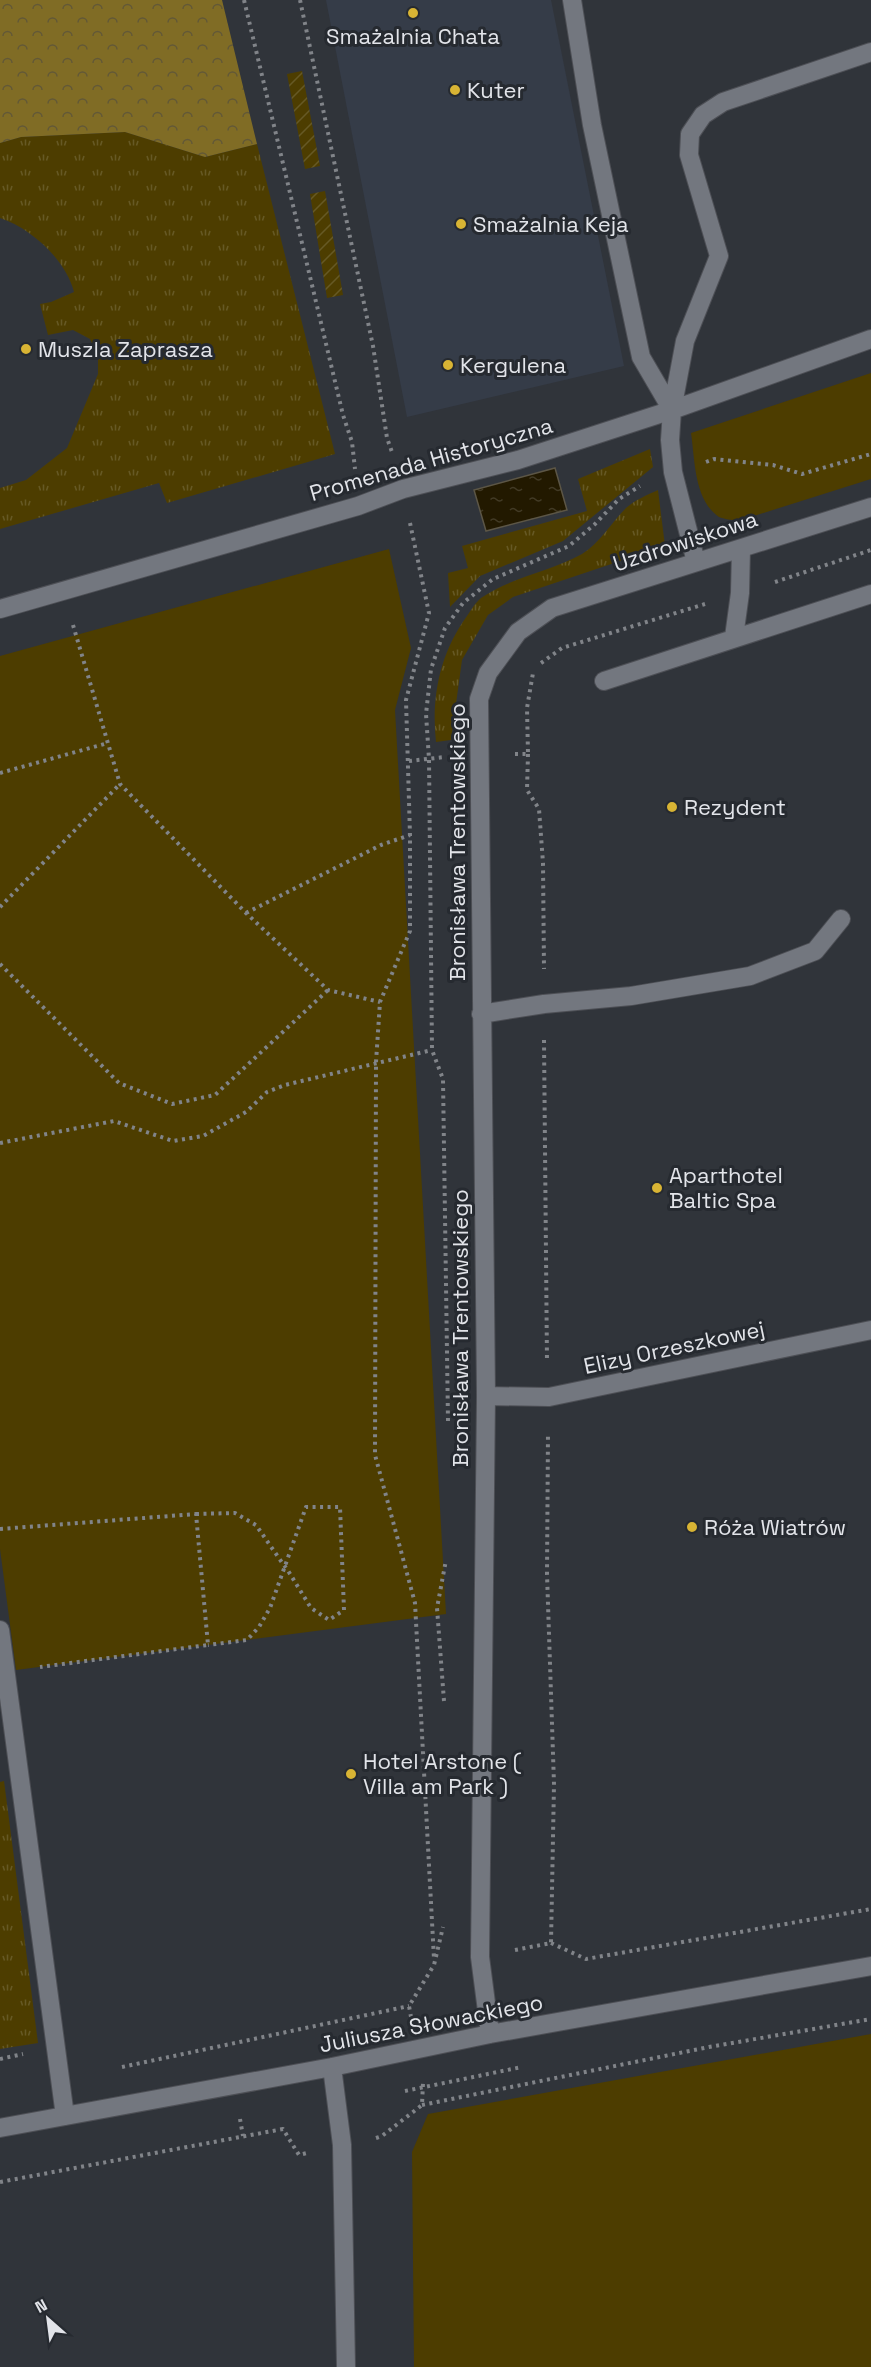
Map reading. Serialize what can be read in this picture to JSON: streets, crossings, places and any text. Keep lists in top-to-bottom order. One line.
{"streets":{"street":["Promenada Historyczna","Uzdrowiskowa","Bronisława Trentowskiego","Elizy Orzeszkowej","Juliusza Słowackiego"]},"crossings":[["Uzdrowiskowa","Bronisława Trentowskiego"],["Bronisława Trentowskiego","Elizy Orzeszkowej"],["Bronisława Trentowskiego","Juliusza Słowackiego"]],"places":["Smażalnia Chata","Kuter","Smażalnia Keja","Muszla Zaprasza","Kergulena","Rezydent","Aparthotel Baltic Spa","Róża Wiatrów","Hotel Arstone ( Villa am Park )"],"north":"top left"}
